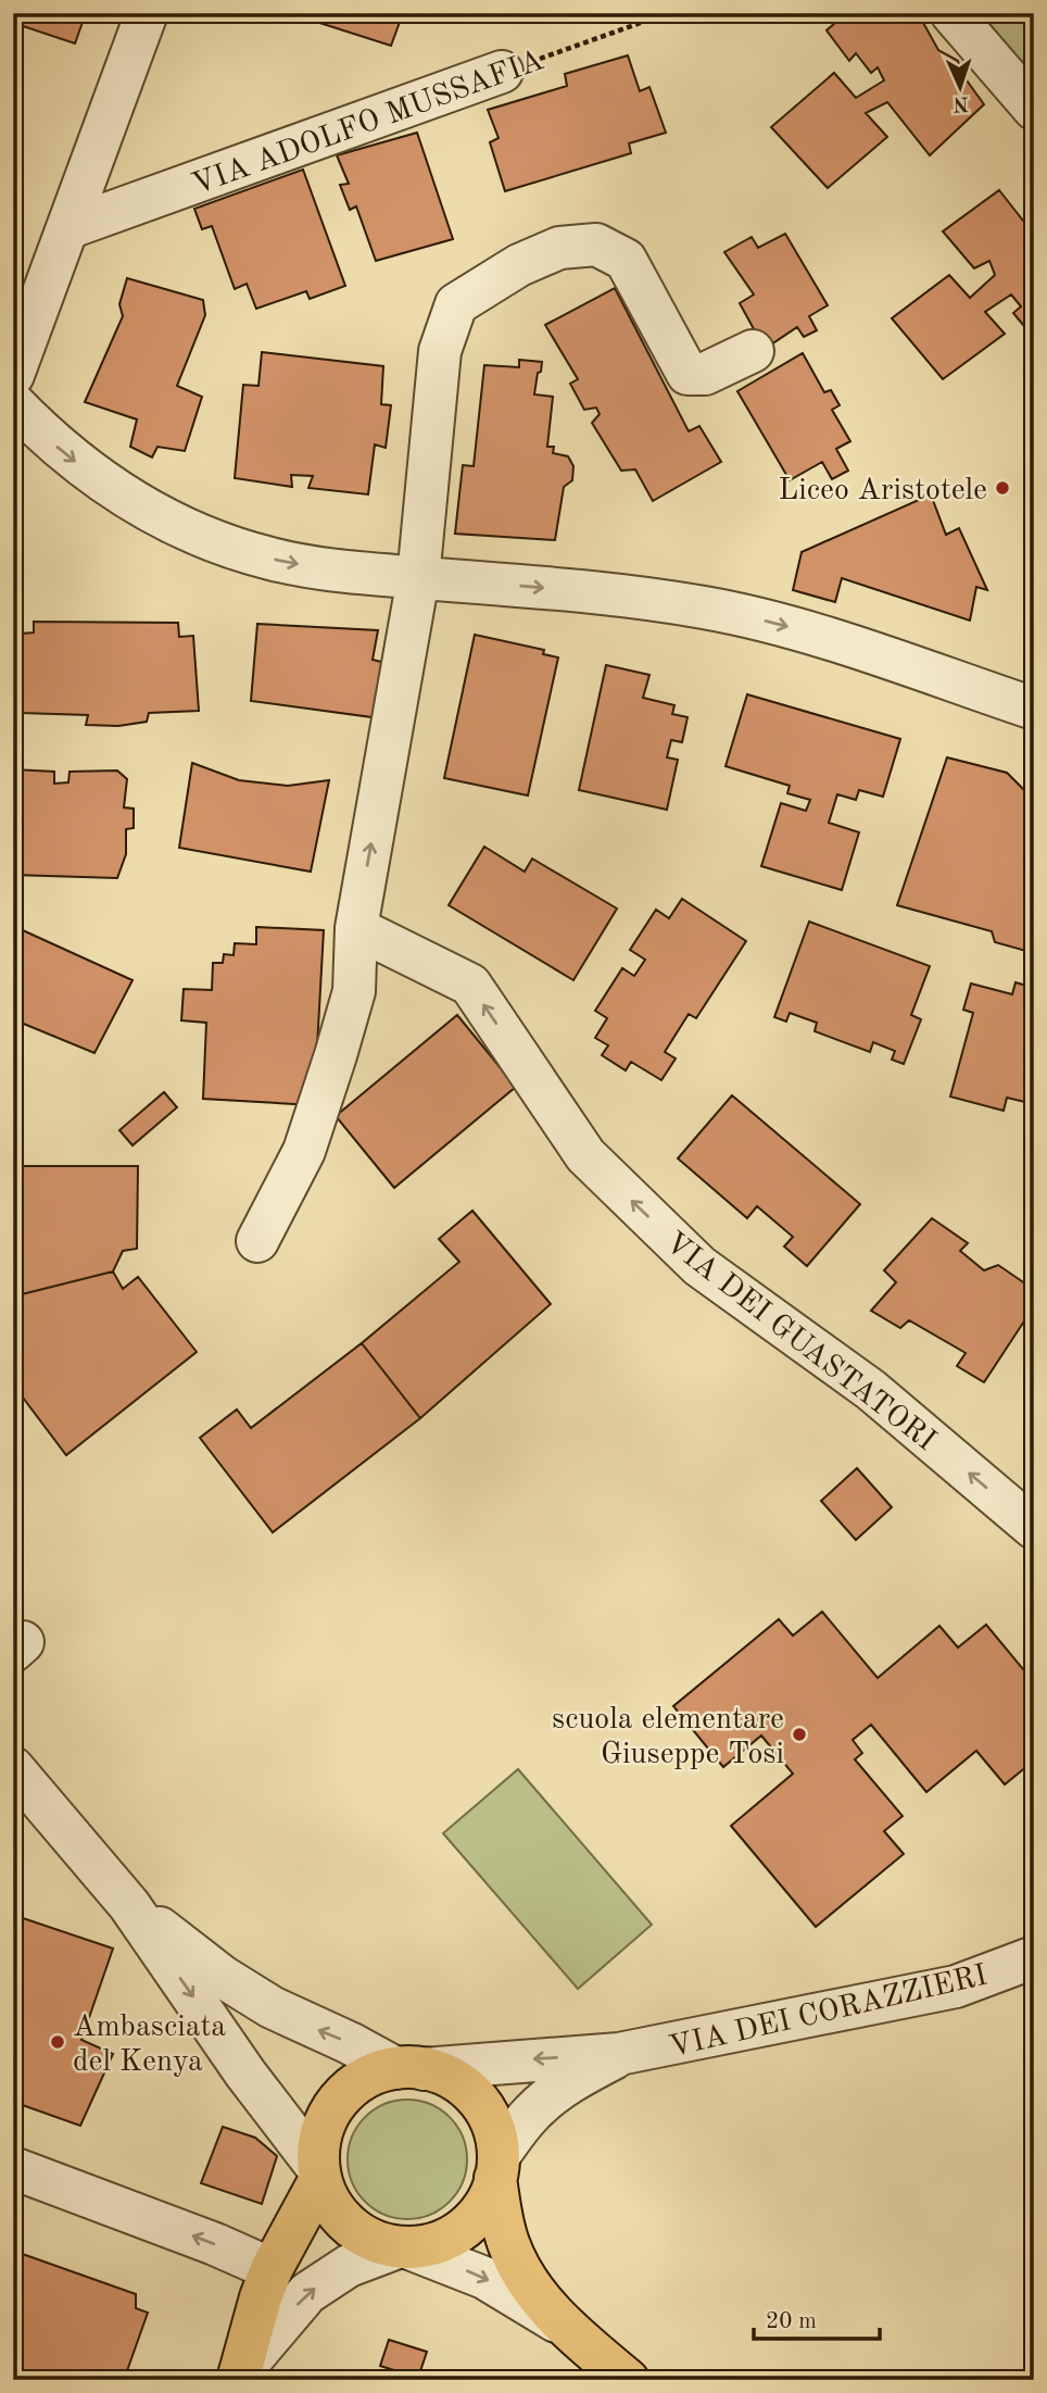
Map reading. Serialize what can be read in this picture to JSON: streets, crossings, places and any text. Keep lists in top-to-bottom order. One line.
{"streets":{"street":["VIA ADOLFO MUSSAFIA","VIA DEI GUASTATORI","VIA DEI CORAZZIERI"]},"one_way":["VIA DEI GUASTATORI"],"places":["Liceo Aristotele","scuola elementare Giuseppe Tosi","Ambasciata del Kenya"],"scale_bar":"20 m","north":"bottom"}
